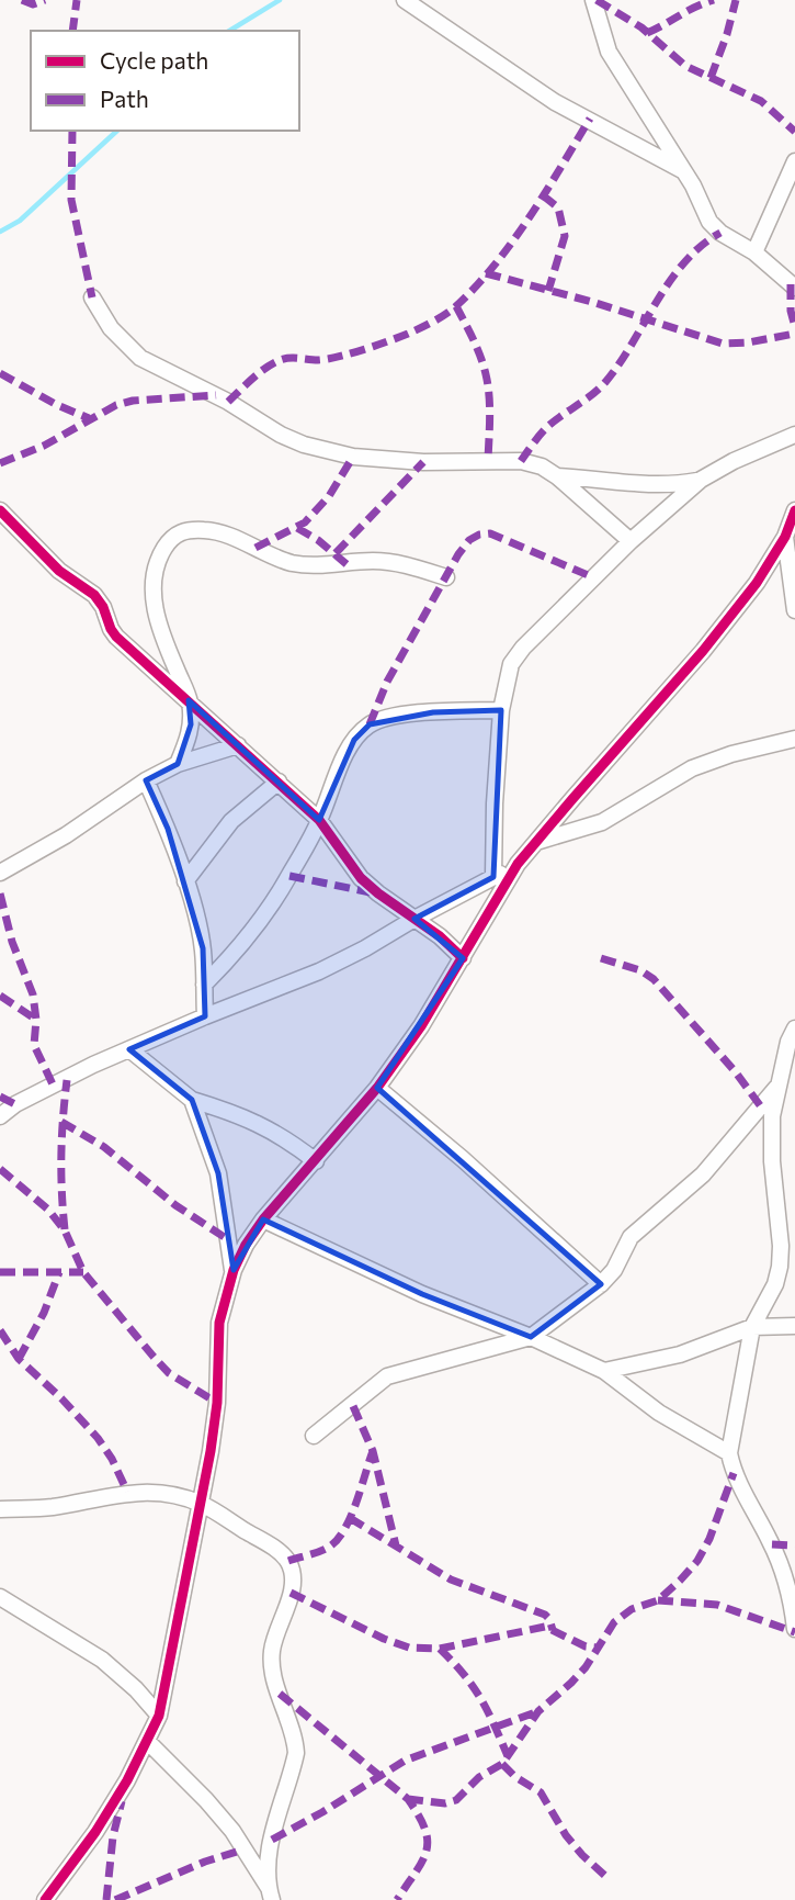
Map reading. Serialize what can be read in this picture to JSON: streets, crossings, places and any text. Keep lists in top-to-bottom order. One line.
{"legend":["Cycle path","Path"]}
